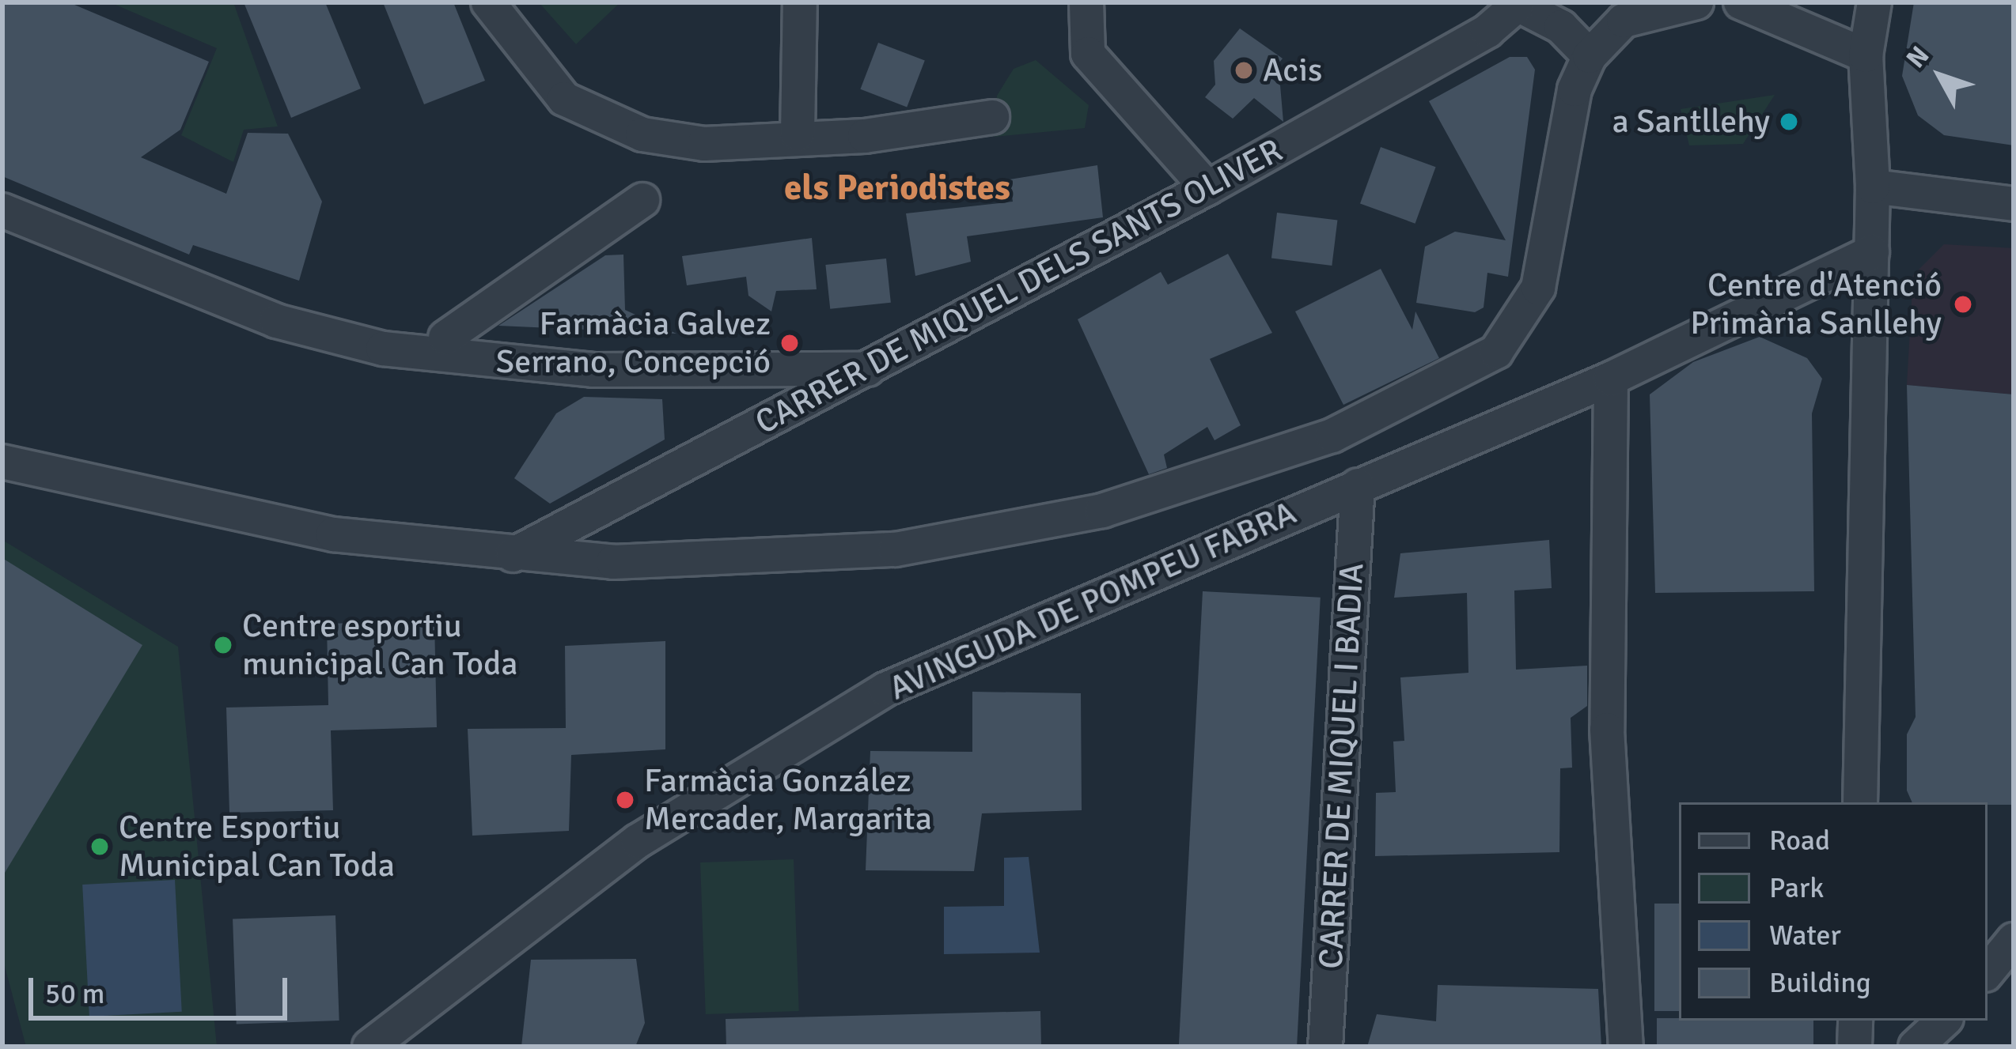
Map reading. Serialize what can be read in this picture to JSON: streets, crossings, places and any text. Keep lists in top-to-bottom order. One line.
{"streets":{"street":["CARRER DE MIQUEL DELS SANTS OLIVER","AVINGUDA DE POMPEU FABRA","CARRER DE MIQUEL I BADIA"]},"crossings":[["AVINGUDA DE POMPEU FABRA","CARRER DE MIQUEL I BADIA"]],"districts":["els Periodistes"],"places":["Acis","a Santllehy","Centre d'Atenció Primària Sanllehy","Farmàcia Galvez Serrano, Concepció","Centre esportiu municipal Can Toda","Farmàcia González Mercader, Margarita","Centre Esportiu Municipal Can Toda"],"legend":["Road","Park","Water","Building"],"scale_bar":"50 m","north":"top left"}
